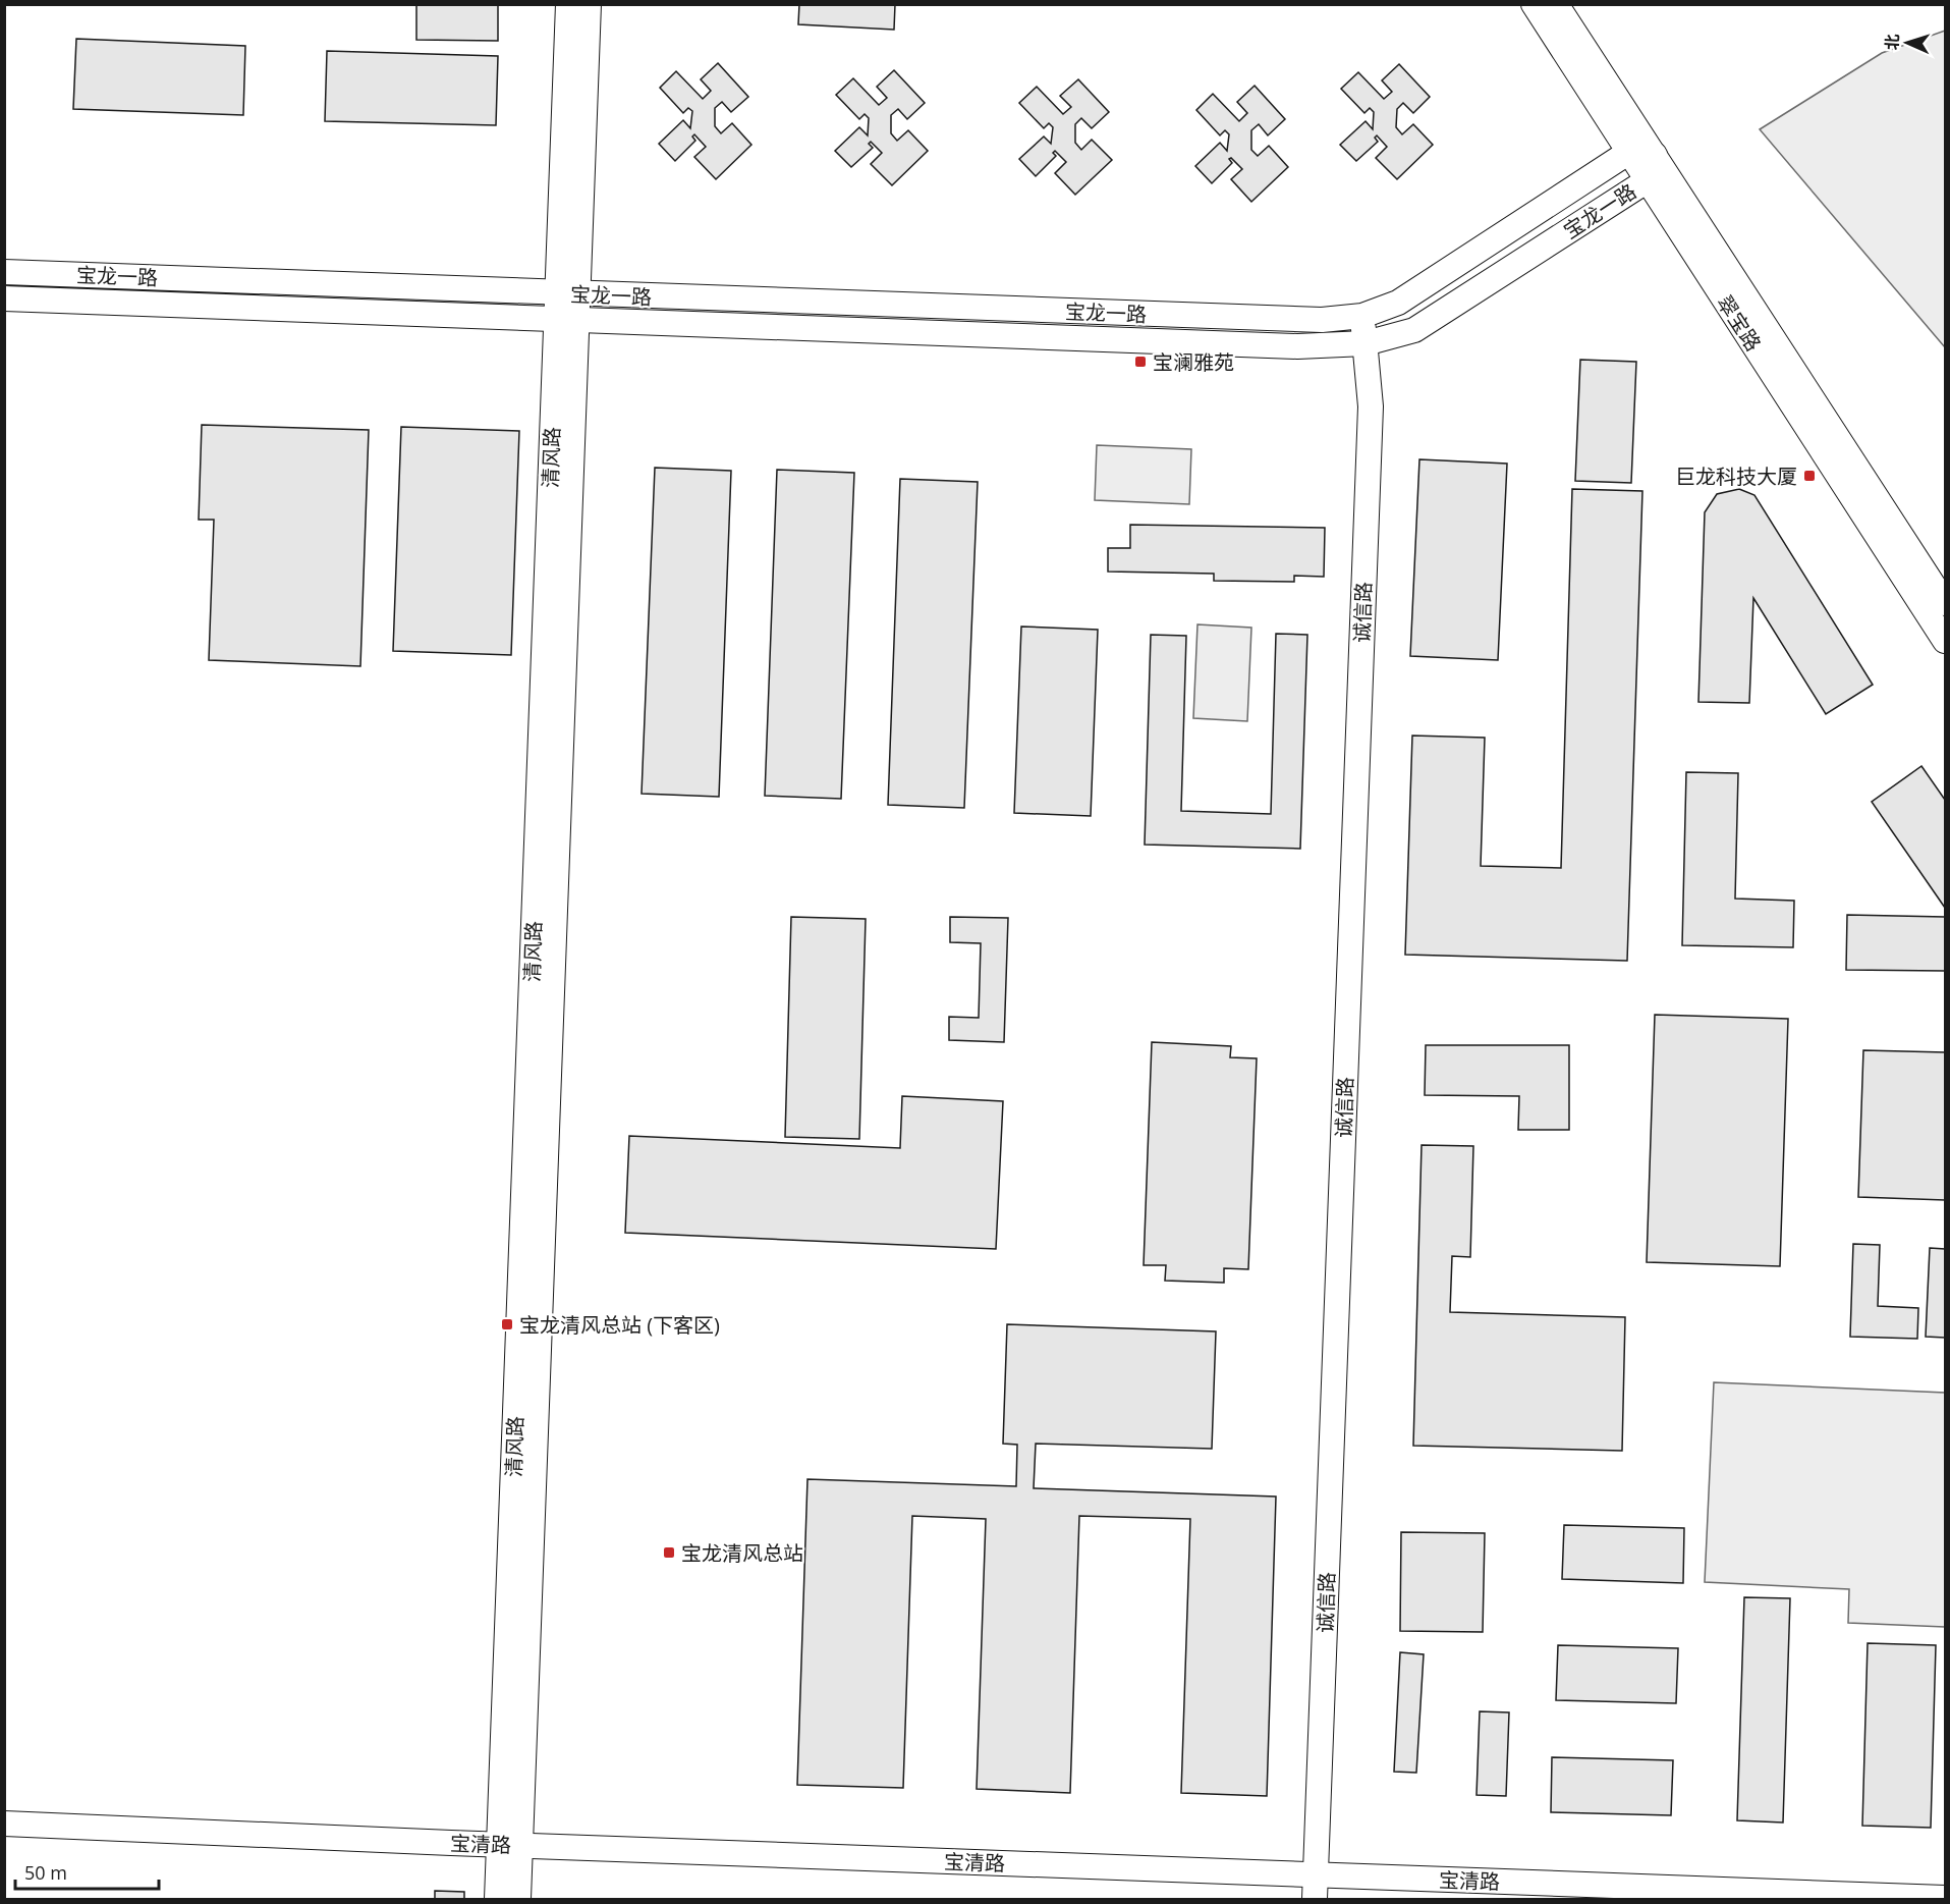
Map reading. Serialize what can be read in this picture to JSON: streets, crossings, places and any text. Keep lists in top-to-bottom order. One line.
{"streets":{"street":["宝龙一路","翠宝路","清风路","诚信路","宝清路"]},"crossings":[["宝龙一路","翠宝路"],["宝龙一路","清风路"],["宝龙一路","诚信路"],["清风路","宝清路"],["诚信路","宝清路"]],"places":{"transit":["宝澜雅苑","巨龙科技大厦","宝龙清风总站 (下客区)","宝龙清风总站"]},"scale_bar":"50 m","north":"left"}
